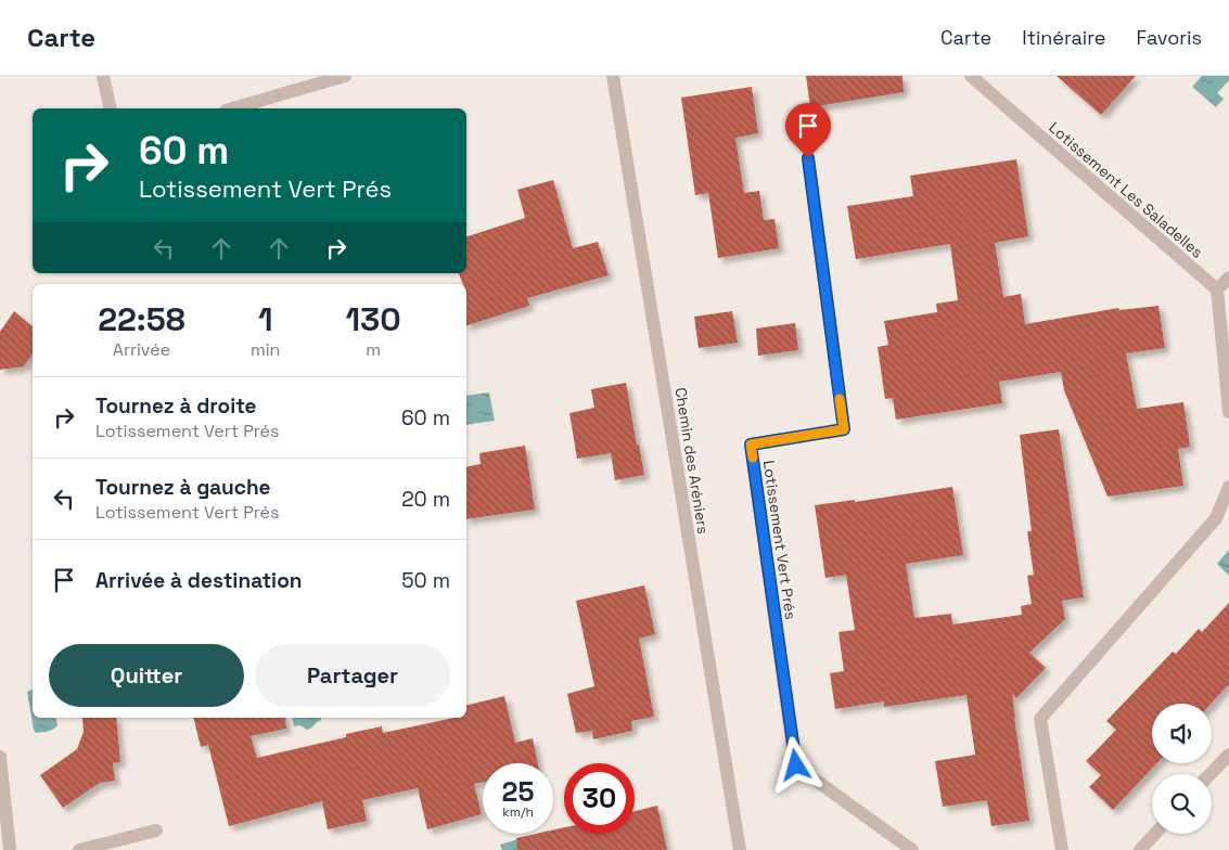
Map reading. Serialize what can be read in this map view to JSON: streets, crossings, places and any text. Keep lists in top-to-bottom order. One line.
{"streets":{"street":["Lotissement Les Saladelles","Chemin des Aréniers","Lotissement Vert Prés"]},"page":{"header":"Carte","nav":["Carte","Itinéraire","Favoris"],"turn":["60 m","Lotissement Vert Prés"],"eta":["22:58","Arrivée","1","min","130","m"],"list":[{"name":"Tournez à droite","note":"Lotissement Vert Prés","value":"60 m"},{"name":"Tournez à gauche","note":"Lotissement Vert Prés","value":"20 m"},{"name":"Arrivée à destination","value":"50 m"}],"buttons":["Quitter","Partager"],"speed":"25 km/h","limit":"30"}}
